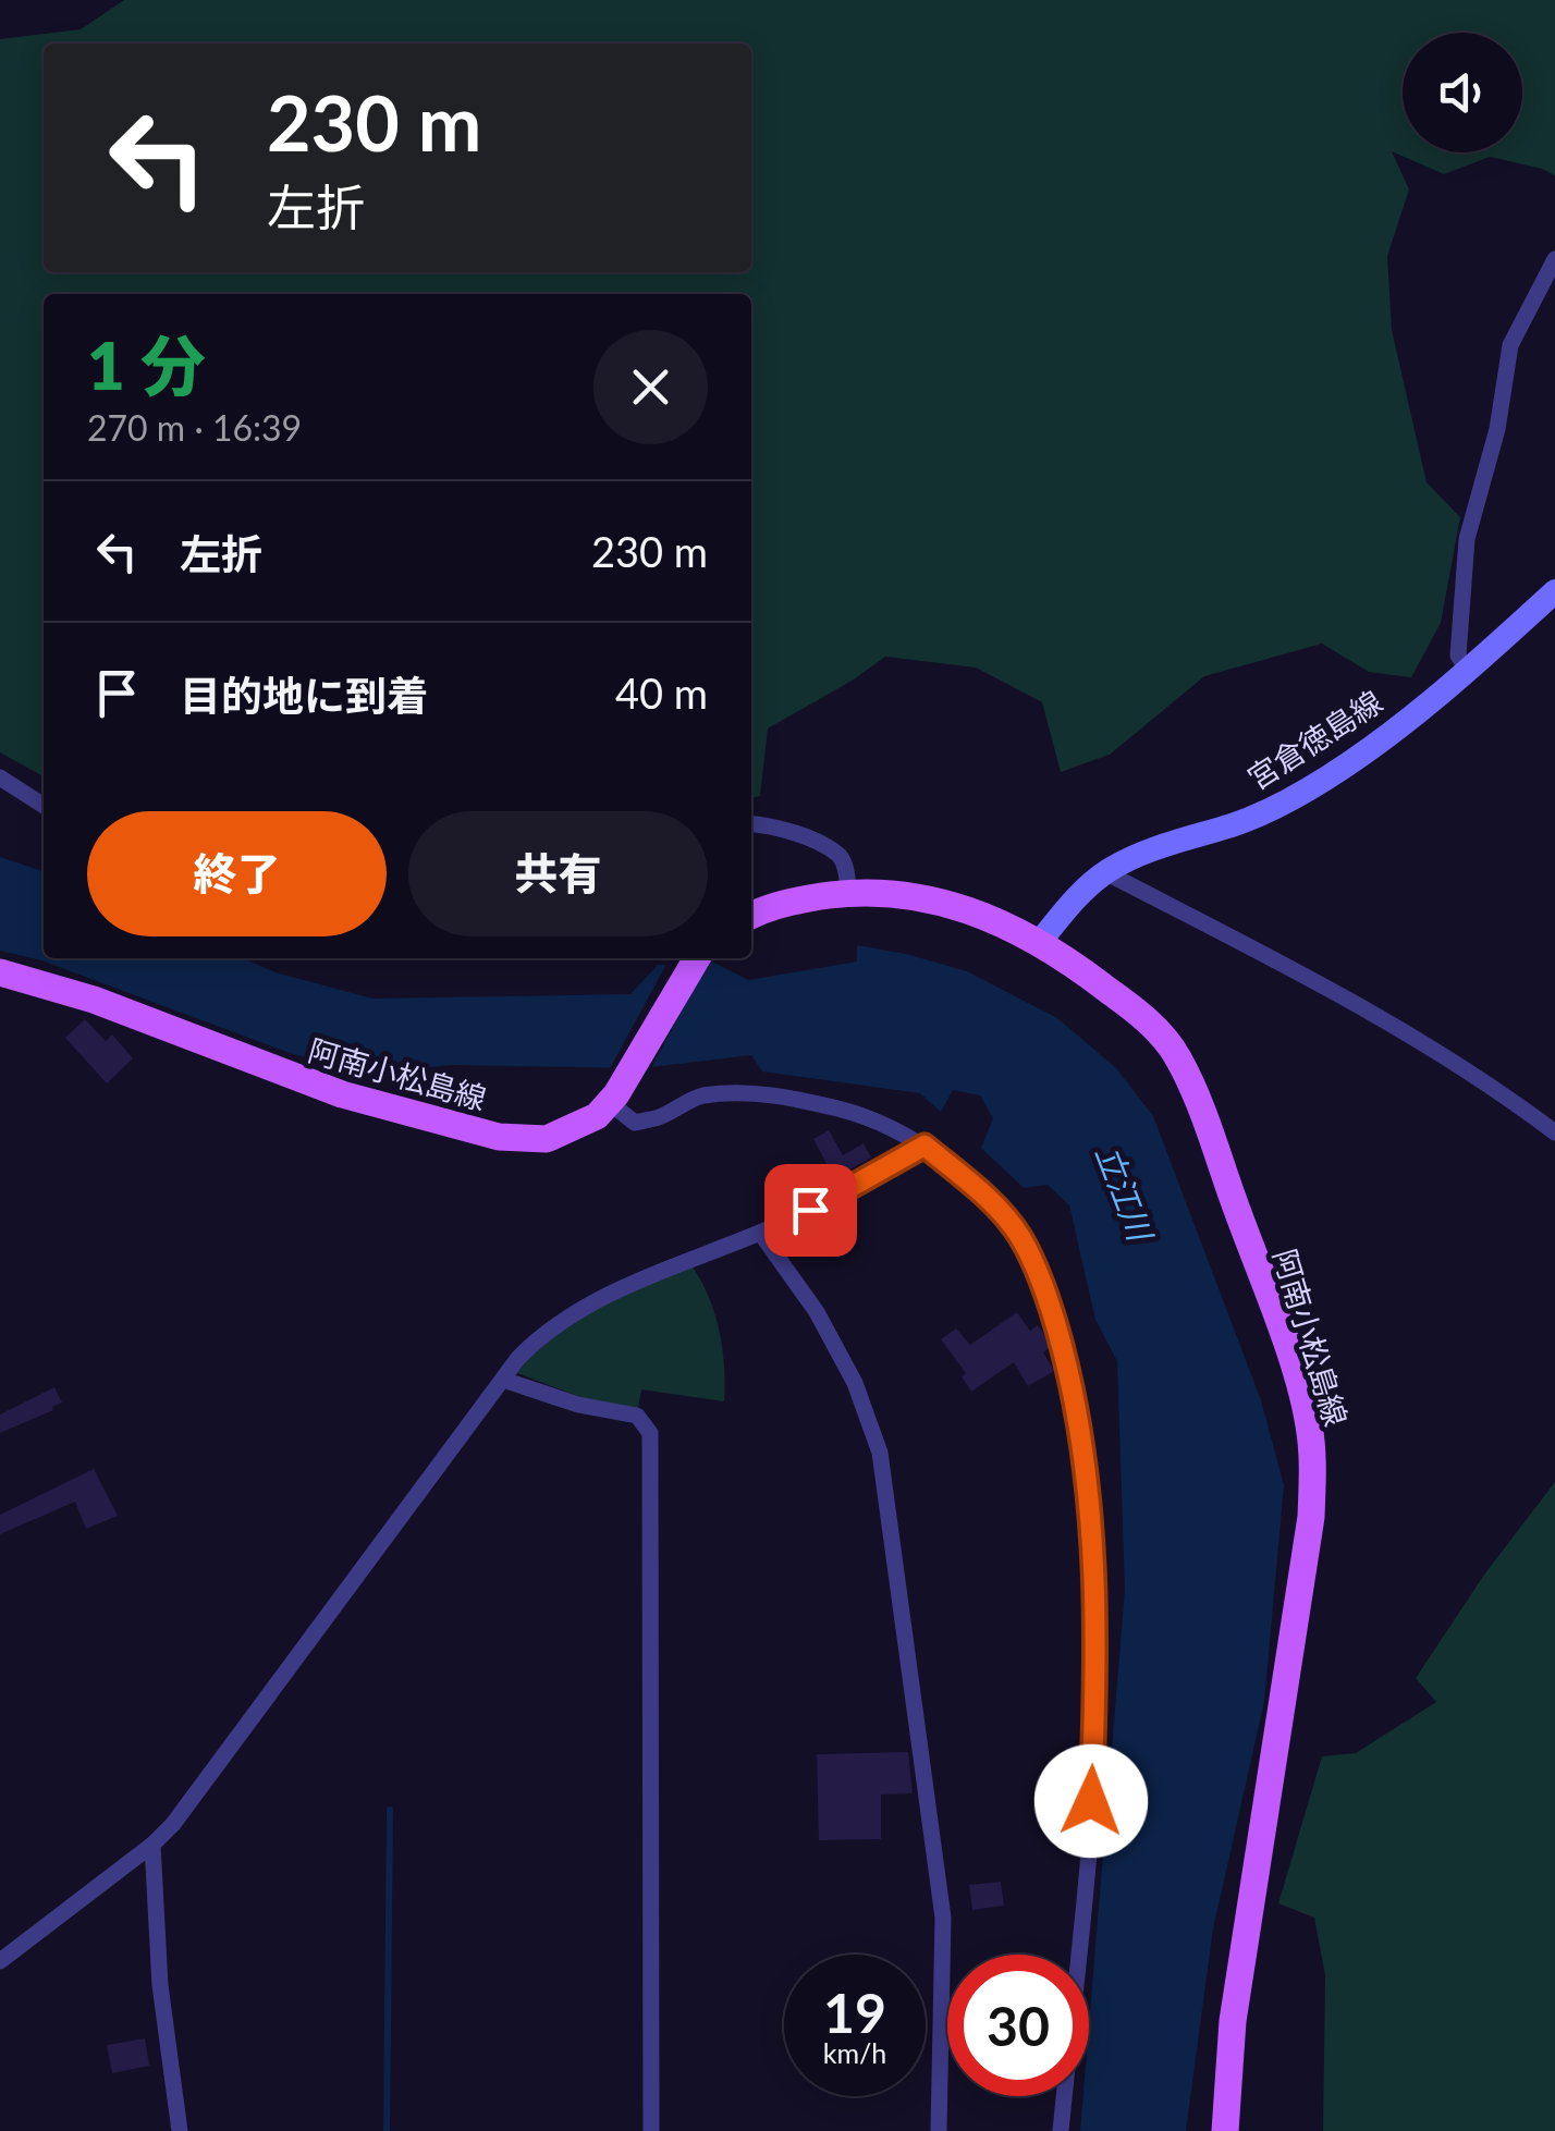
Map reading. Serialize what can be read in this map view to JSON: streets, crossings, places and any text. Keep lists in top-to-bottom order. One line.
{"streets":{"main road":["宮倉徳島線","阿南小松島線"]},"crossings":[["宮倉徳島線","阿南小松島線"]],"water":["立江川"],"page":{"turn":["230 m","左折"],"heading":["1 分","270 m · 16:39"],"list":[{"name":"左折","value":"230 m"},{"name":"目的地に到着","value":"40 m"}],"buttons":["終了","共有"],"speed":"19 km/h","limit":"30"}}
